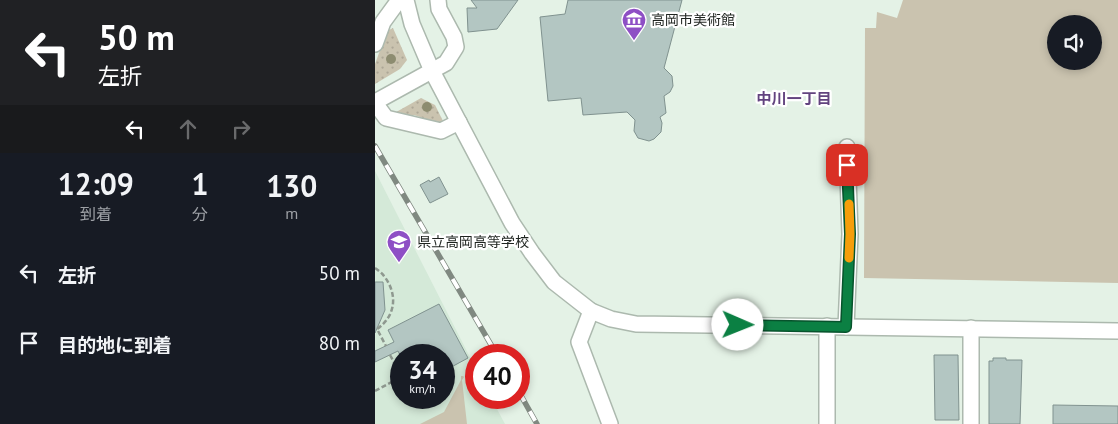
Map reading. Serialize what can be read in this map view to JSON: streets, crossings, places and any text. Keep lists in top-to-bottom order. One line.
{"districts":["中川一丁目"],"places":{"museum":["高岡市美術館"],"school or university":["県立高岡高等学校"]},"page":{"turn":["50 m","左折"],"eta":["12:09","到着","1","分","130","m"],"list":[{"name":"左折","value":"50 m"},{"name":"目的地に到着","value":"80 m"}],"speed":"34 km/h","limit":"40"}}
